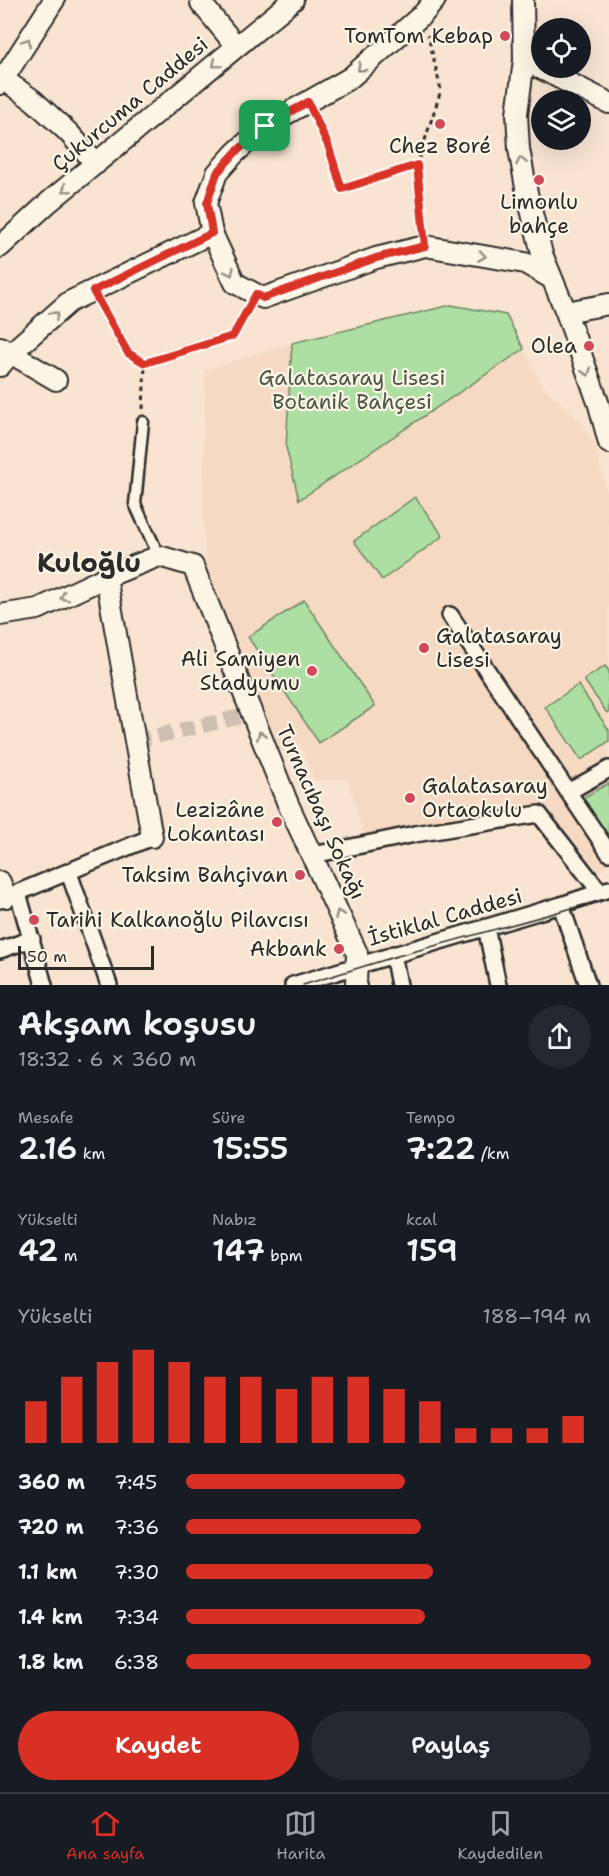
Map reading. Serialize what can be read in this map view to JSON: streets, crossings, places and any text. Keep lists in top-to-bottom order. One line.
{"streets":{"street":["Çukurcuma Caddesi","Turnacıbaşı Sokağı","İstiklal Caddesi"]},"crossings":[["Turnacıbaşı Sokağı","İstiklal Caddesi"]],"districts":["Kuloğlu"],"parks":["Galatasaray Lisesi Botanik Bahçesi"],"places":["TomTom Kebap","Chez Boré","Limonlu bahçe","Olea","Galatasaray Lisesi","Ali Samiyen Stadyumu","Galatasaray Ortaokulu","Lezizâne Lokantası","Taksim Bahçivan","Tarihi Kalkanoğlu Pilavcısı","Akbank"],"scale_bar":"50 m","page":{"scale":"50 m","heading":["Akşam koşusu","18:32 · 6 × 360 m"],"stats":[["Mesafe","2.16 km"],["Süre","15:55"],["Tempo","7:22 /km"],["Yükselti","42 m"],["Nabız","147 bpm"],["kcal","159"]],"chart":["Yükselti","188–194 m"],"list":[{"name":"360 m","note":"7:45"},{"name":"720 m","note":"7:36"},{"name":"1.1 km","note":"7:30"},{"name":"1.4 km","note":"7:34"},{"name":"1.8 km","note":"6:38"}],"buttons":["Kaydet","Paylaş"],"tabs":["Ana sayfa","Harita","Kaydedilen"]}}
